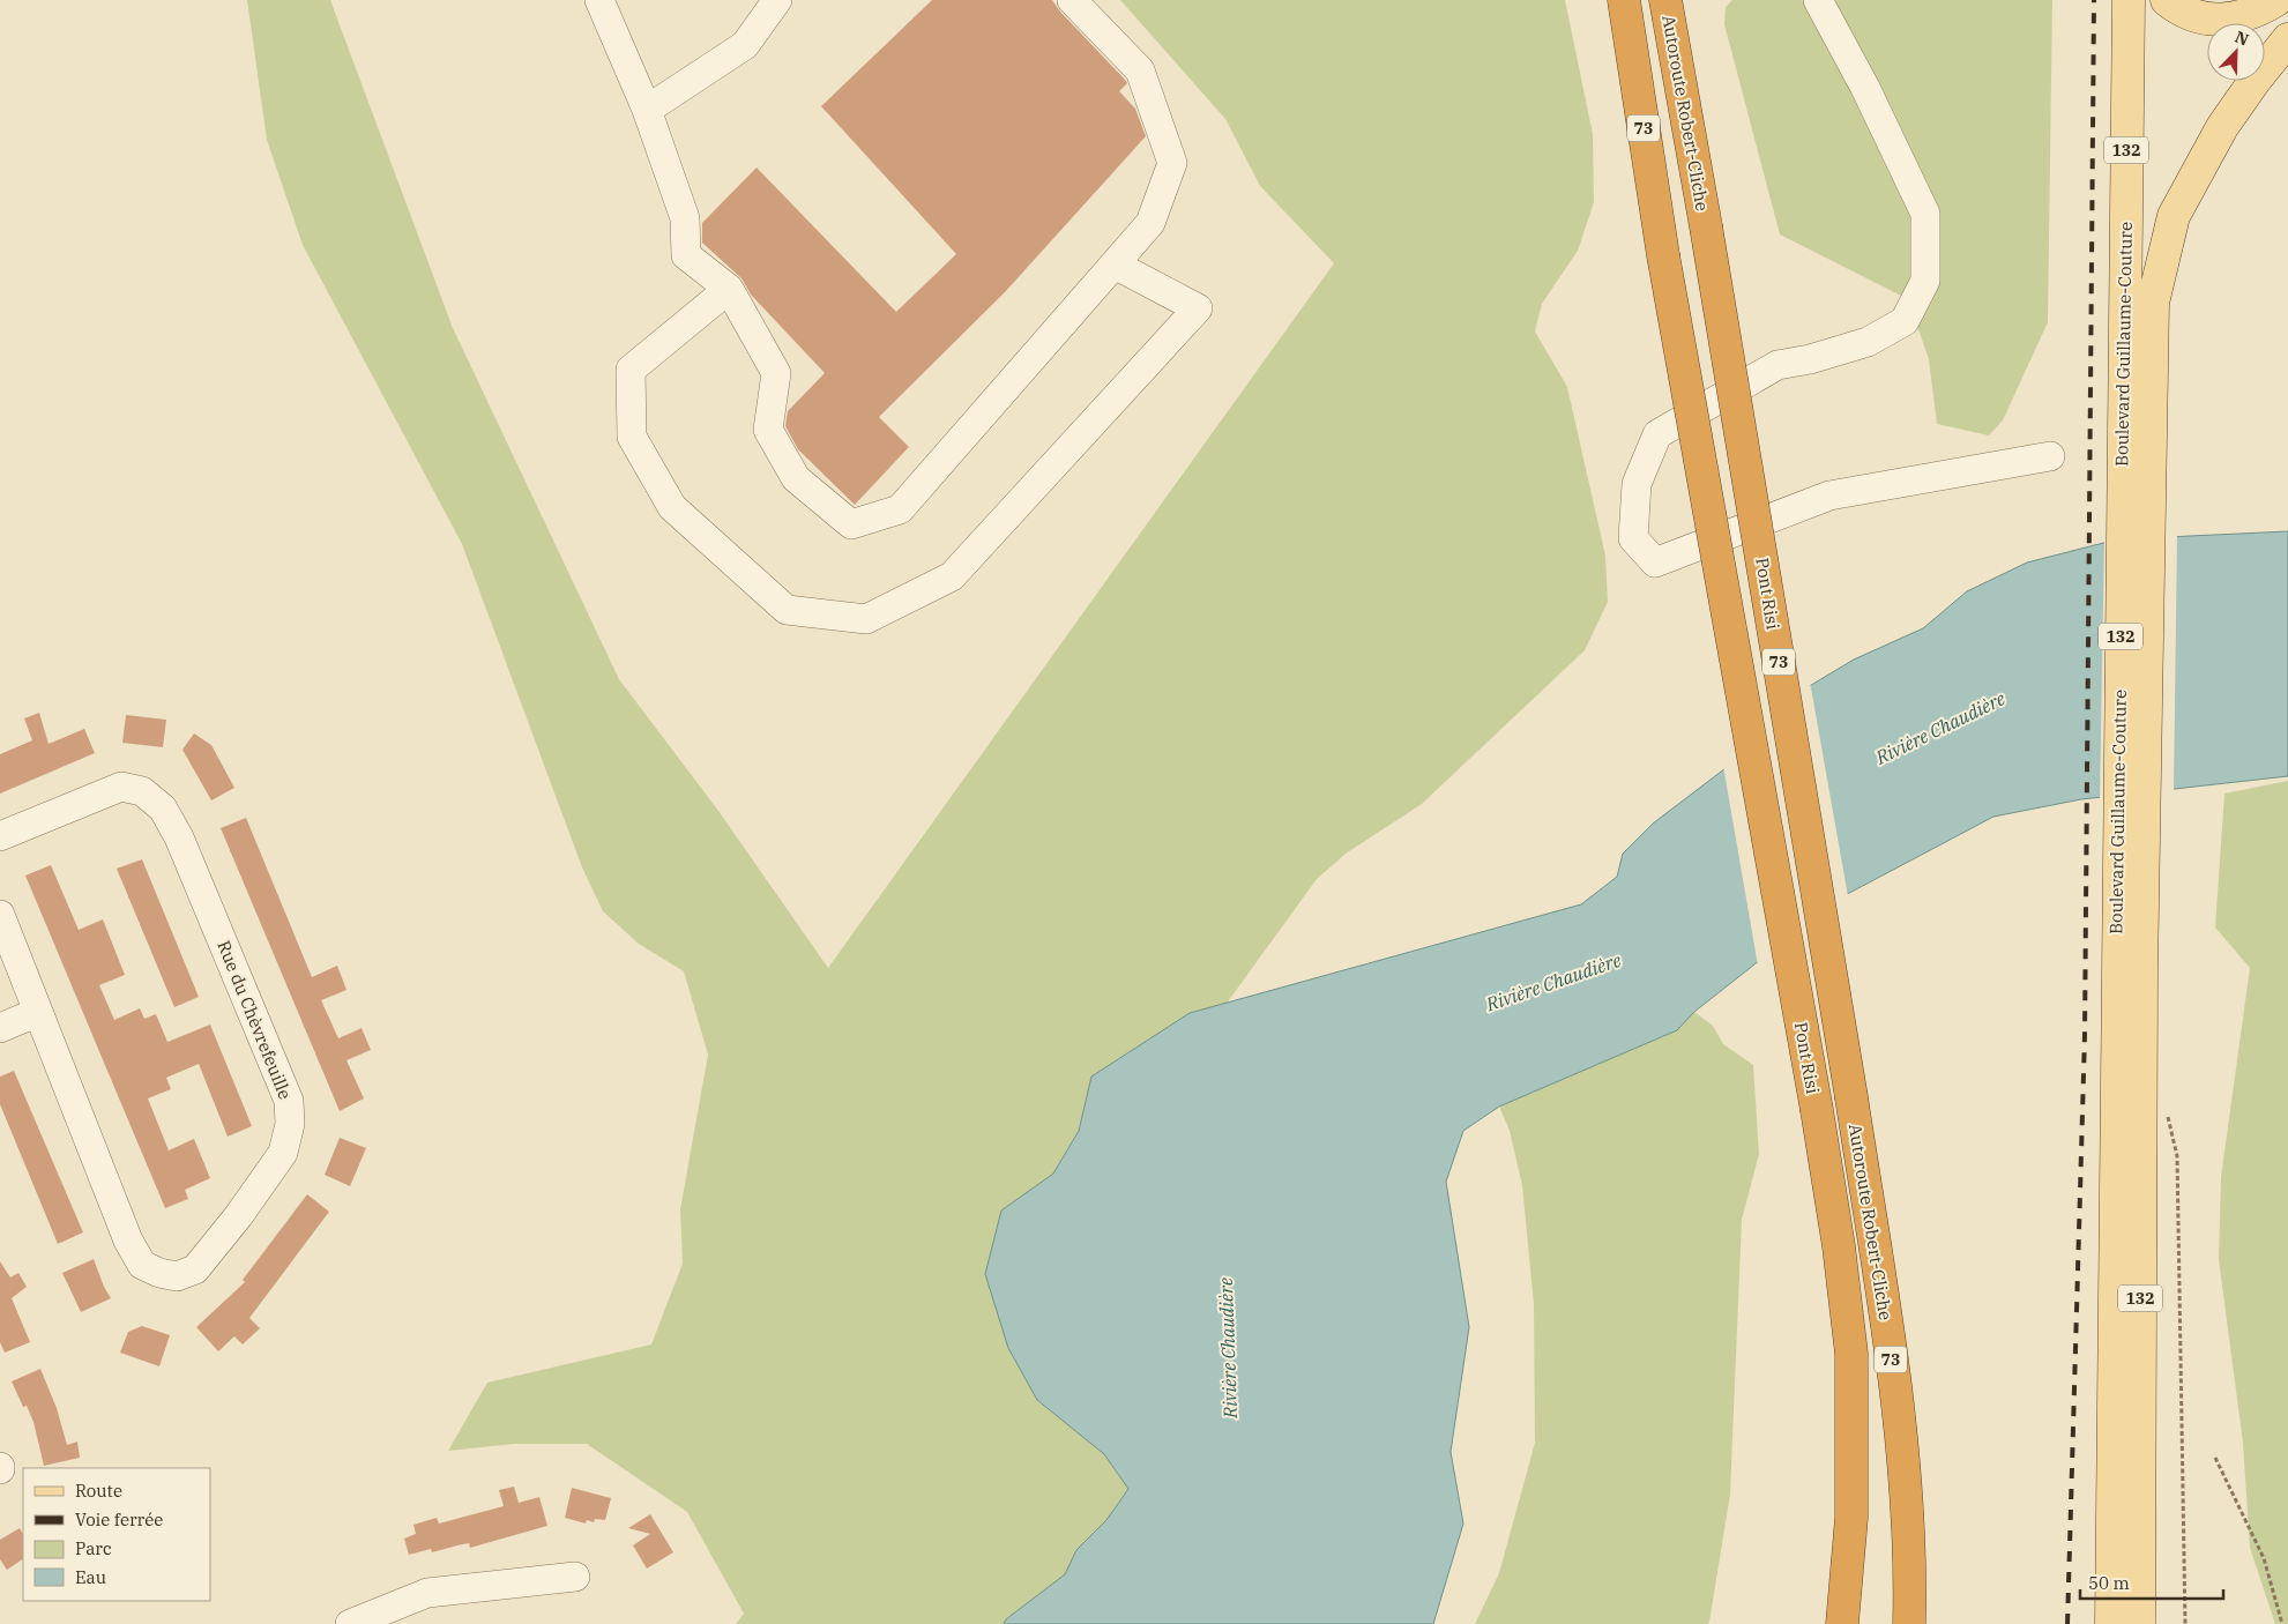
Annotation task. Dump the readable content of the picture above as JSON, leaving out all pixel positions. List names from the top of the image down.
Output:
{
  "streets": {
    "highway": ["Autoroute Robert-Cliche", "73", "Pont Risi"],
    "main road": ["132", "Boulevard Guillaume-Couture"],
    "street": ["Rue du Chèvrefeuille"]
  },
  "crossings": [
    ["Autoroute Robert-Cliche", "Pont Risi"]
  ],
  "water": ["Rivière Chaudière"],
  "legend": [
    "Route",
    "Voie ferrée",
    "Parc",
    "Eau"
  ],
  "scale_bar": "50 m",
  "north": "top right"
}
